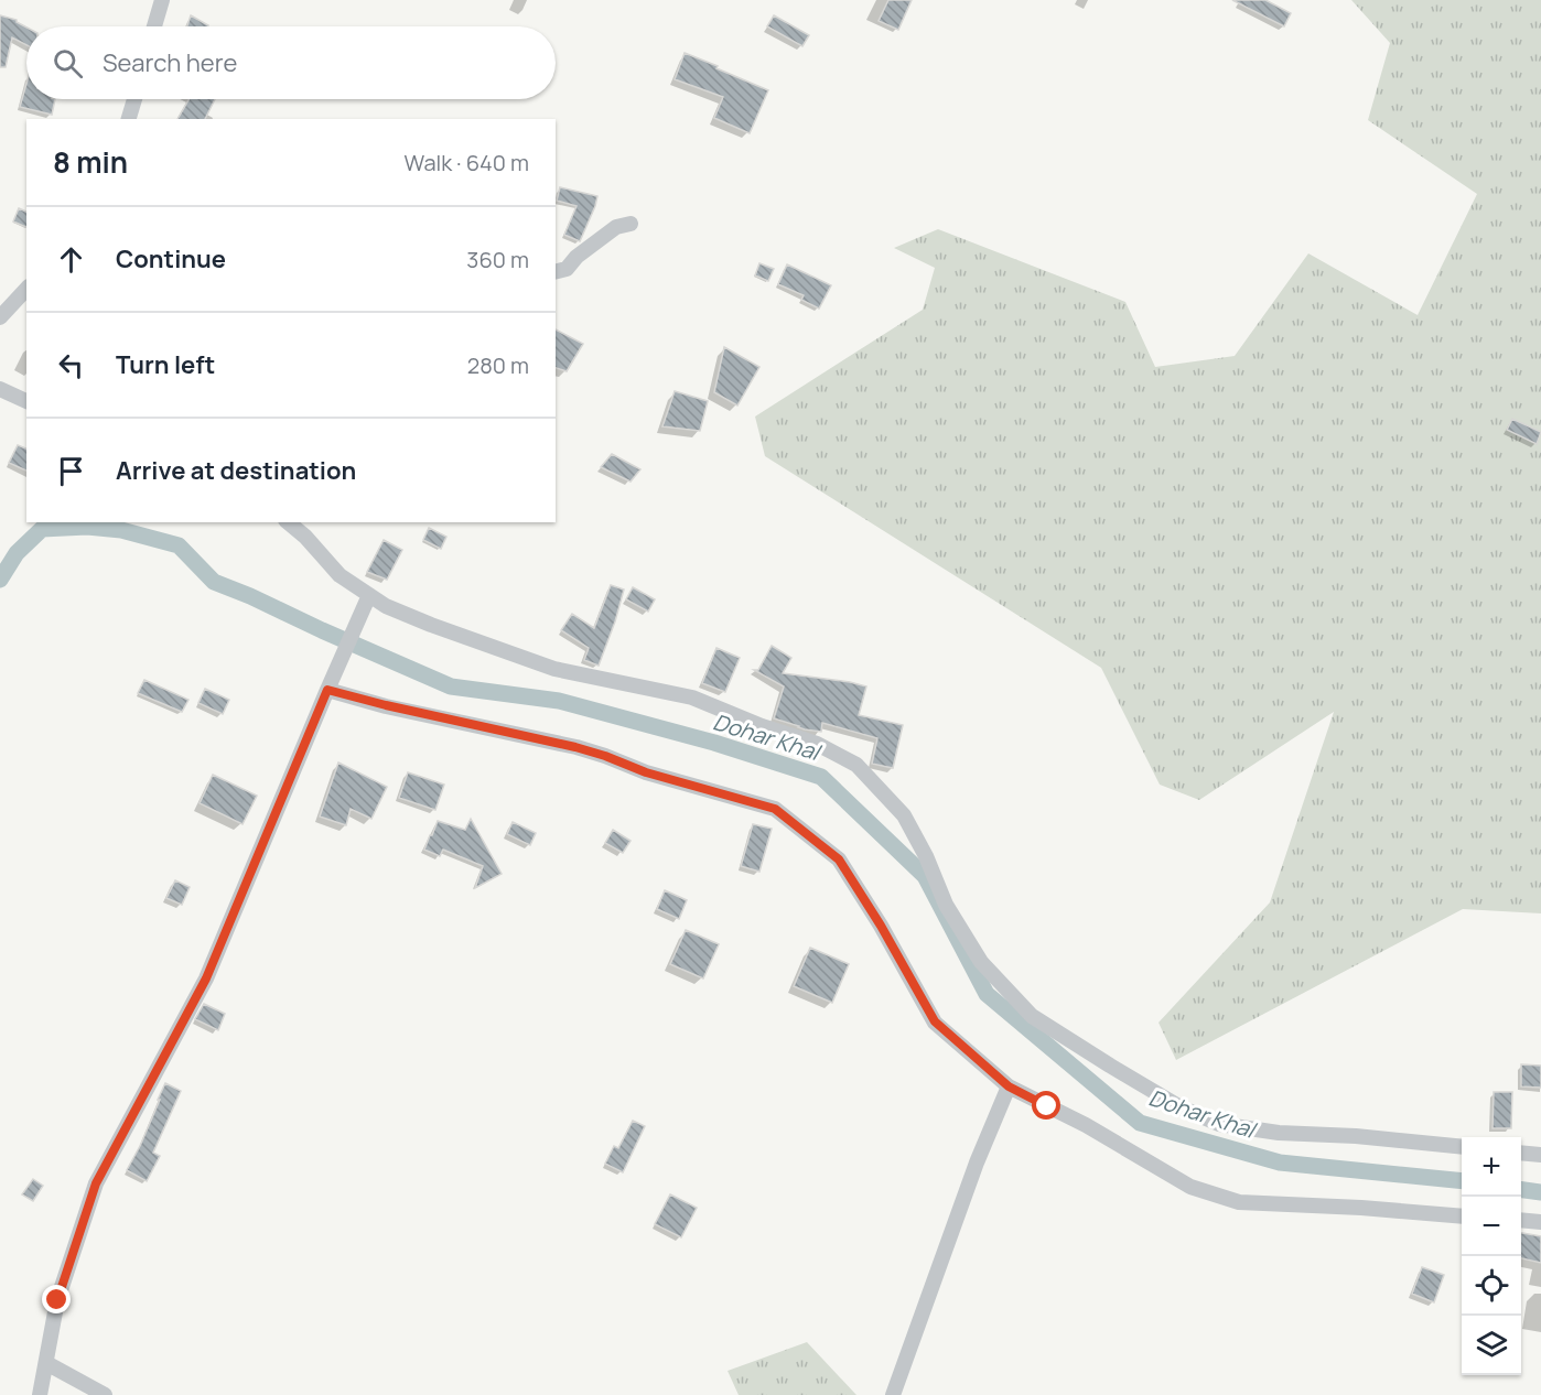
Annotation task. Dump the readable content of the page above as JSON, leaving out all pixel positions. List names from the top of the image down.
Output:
{
  "water": ["Dohar Khal"],
  "page": {
    "search": "Search here",
    "heading": ["8 min", "Walk · 640 m"],
    "list": [
      ["Continue", "360 m"],
      ["Turn left", "280 m"],
      "Arrive at destination"
    ],
    "map_buttons": ["+", "−"]
  }
}
